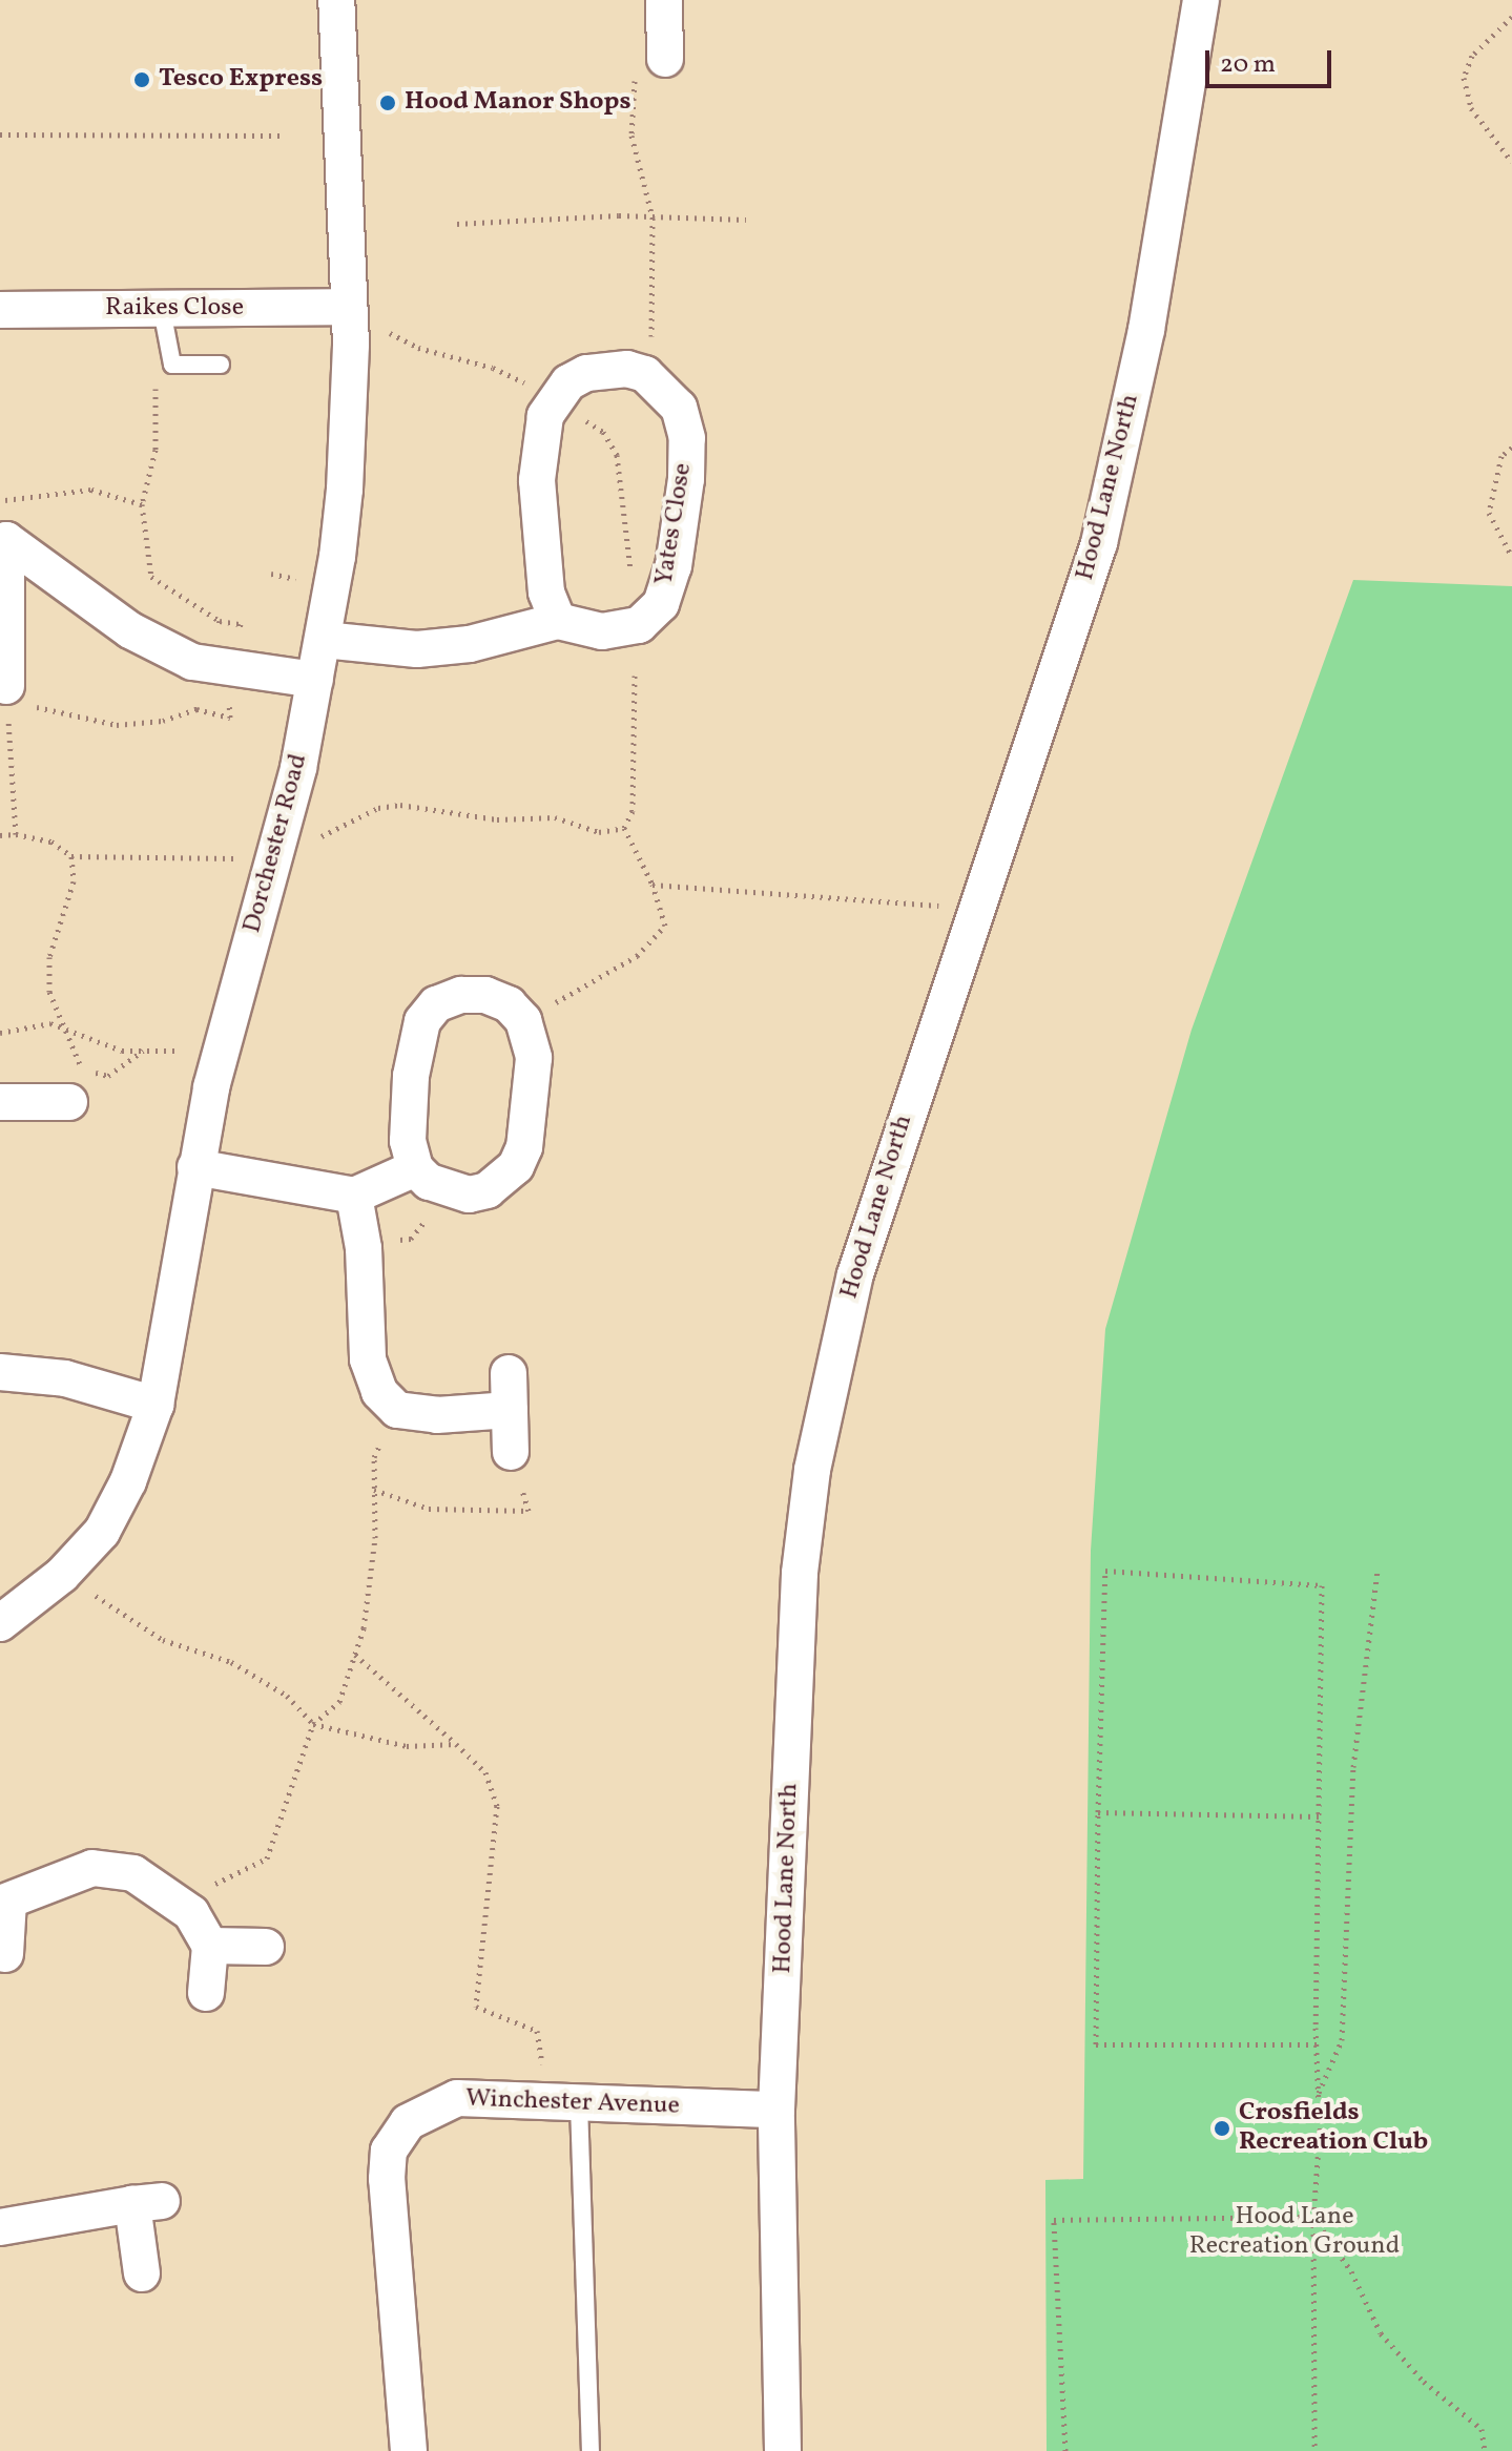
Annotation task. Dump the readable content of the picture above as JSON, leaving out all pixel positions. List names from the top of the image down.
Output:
{
  "streets": {
    "street": [
      "Raikes Close",
      "Hood Lane North",
      "Yates Close",
      "Dorchester Road",
      "Winchester Avenue"
    ]
  },
  "crossings": [
    ["Raikes Close", "Dorchester Road"],
    ["Hood Lane North", "Winchester Avenue"]
  ],
  "parks": ["Hood Lane Recreation Ground"],
  "places": ["Tesco Express", "Hood Manor Shops", "Crosfields Recreation Club"],
  "scale_bar": "20 m"
}
